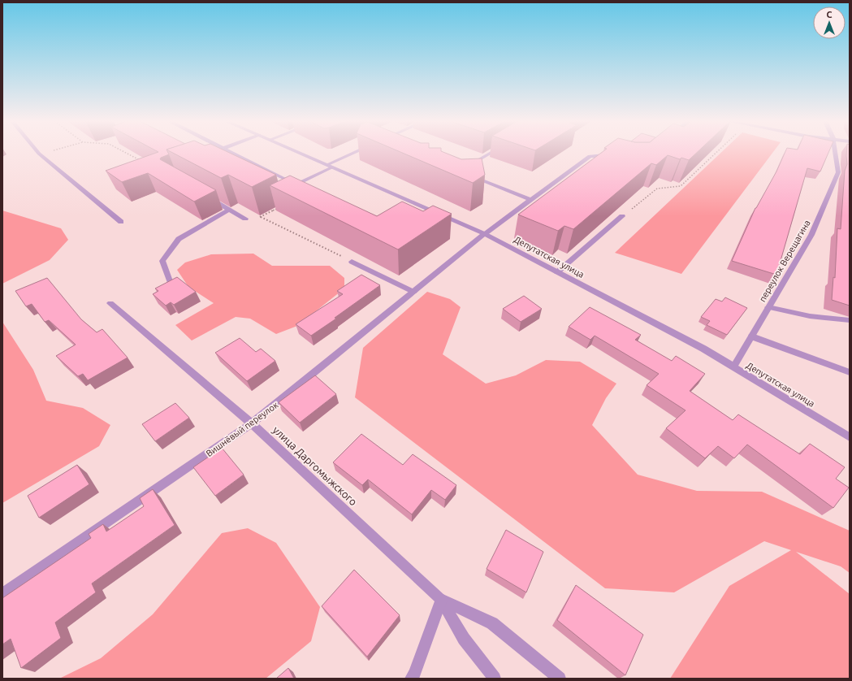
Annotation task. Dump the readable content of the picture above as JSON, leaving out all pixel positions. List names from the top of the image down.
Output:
{
  "streets": {
    "street": [
      "Депутатская улица",
      "переулок Верещагина",
      "Вишнёвый переулок",
      "улица Даргомыжского"
    ]
  },
  "crossings": [
    ["Депутатская улица", "переулок Верещагина"],
    ["Депутатская улица", "Вишнёвый переулок"],
    ["Вишнёвый переулок", "улица Даргомыжского"]
  ],
  "north": "top"
}
